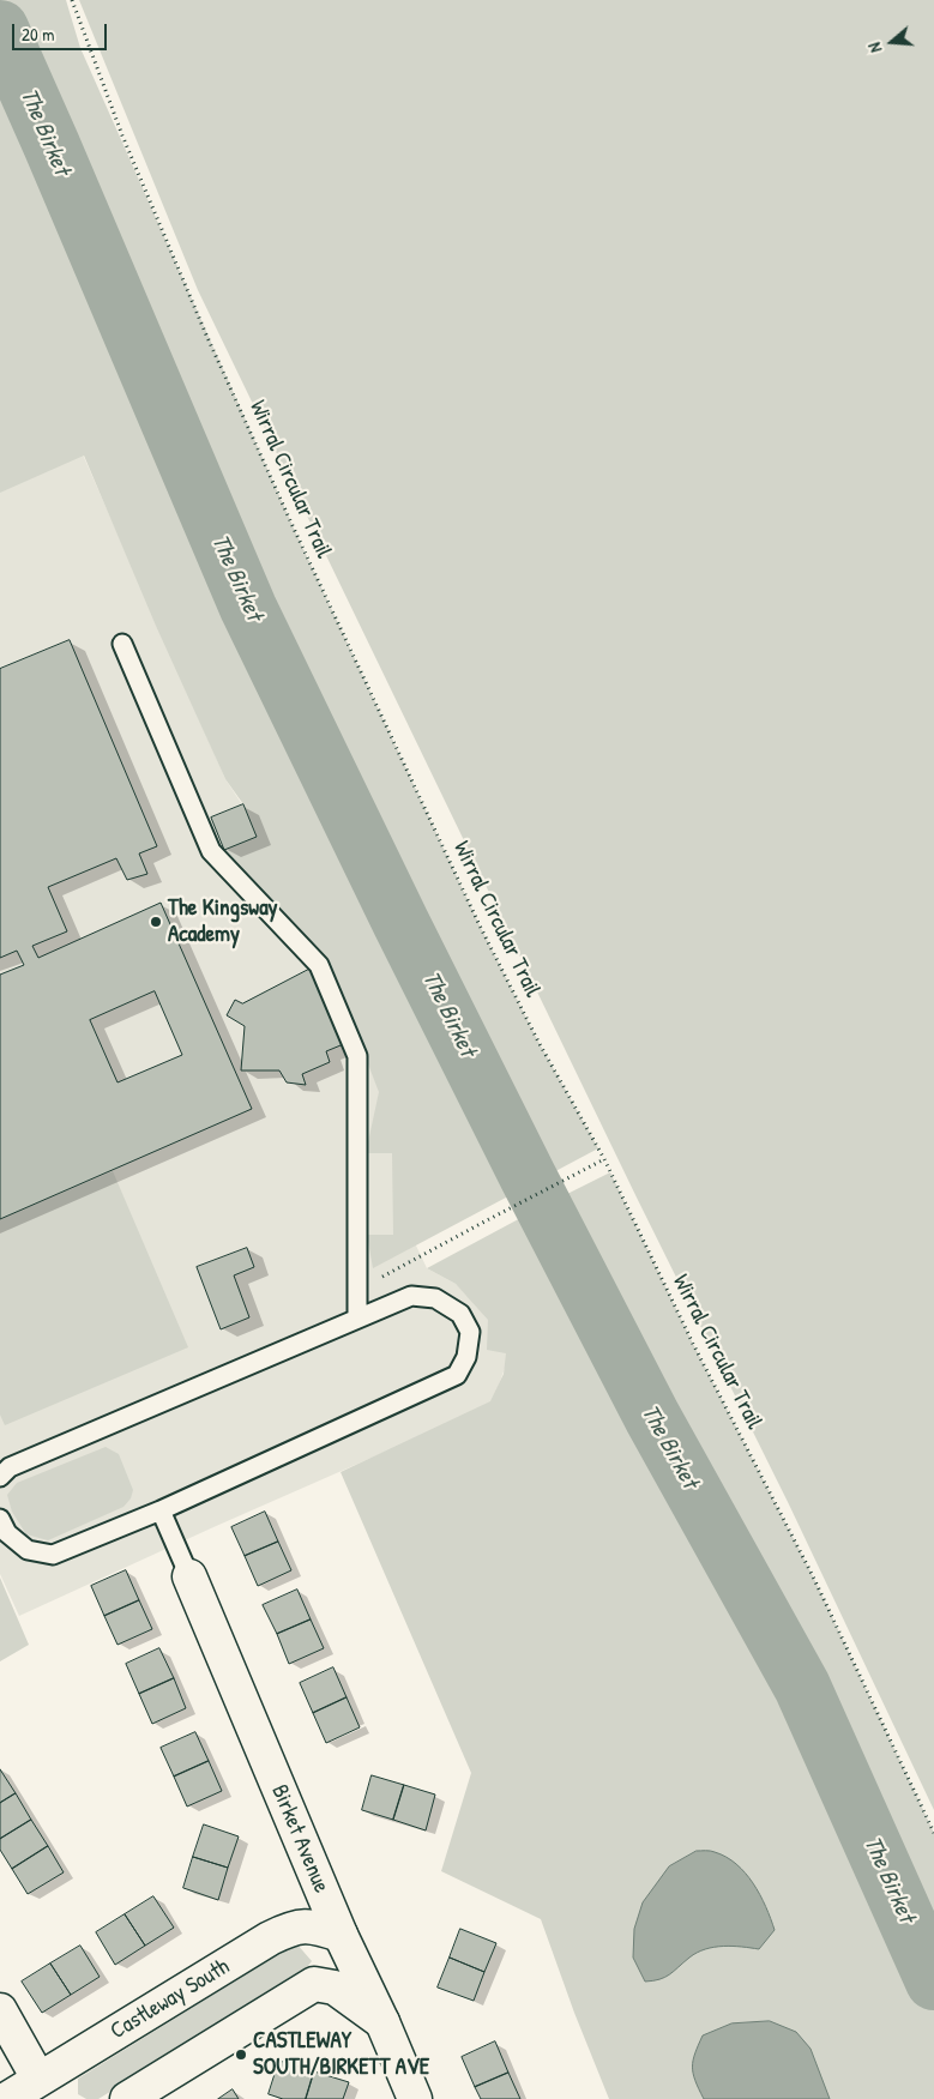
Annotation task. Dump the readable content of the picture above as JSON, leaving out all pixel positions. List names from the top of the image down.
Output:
{
  "streets": {
    "street": ["Birket Avenue", "Castleway South"],
    "path": ["Wirral Circular Trail"]
  },
  "crossings": [
    ["Birket Avenue", "Castleway South"]
  ],
  "water": ["The Birket"],
  "places": ["The Kingsway Academy", "CASTLEWAY SOUTH/BIRKETT AVE"],
  "scale_bar": "20 m",
  "north": "left"
}
